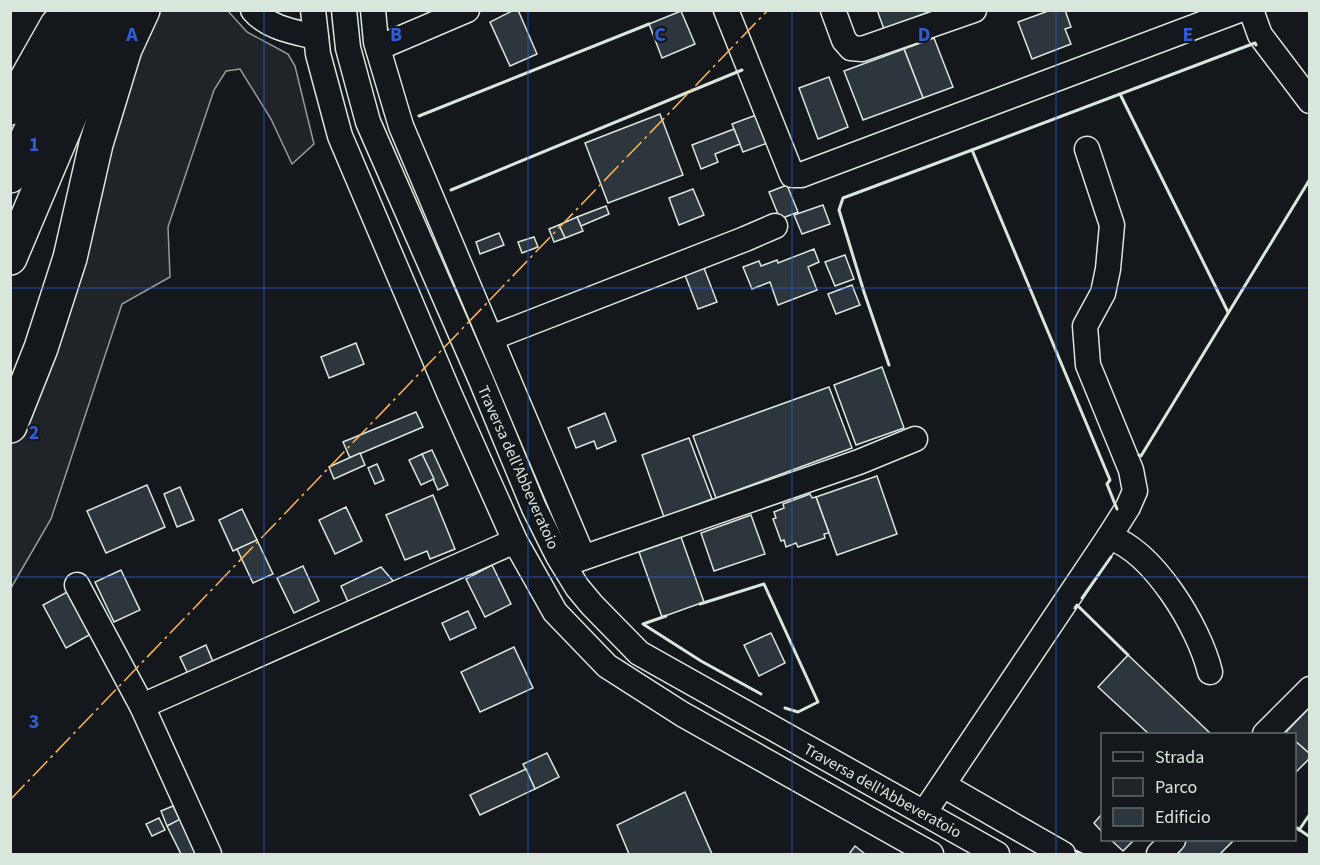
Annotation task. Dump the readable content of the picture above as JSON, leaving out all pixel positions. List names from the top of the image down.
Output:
{
  "streets": {
    "street": ["Traversa dell'Abbeveratoio"]
  },
  "legend": ["Strada", "Parco", "Edificio"],
  "grid": {
    "columns": [
      "A",
      "B",
      "C",
      "D",
      "E"
    ],
    "rows": ["1", "2", "3"]
  }
}
